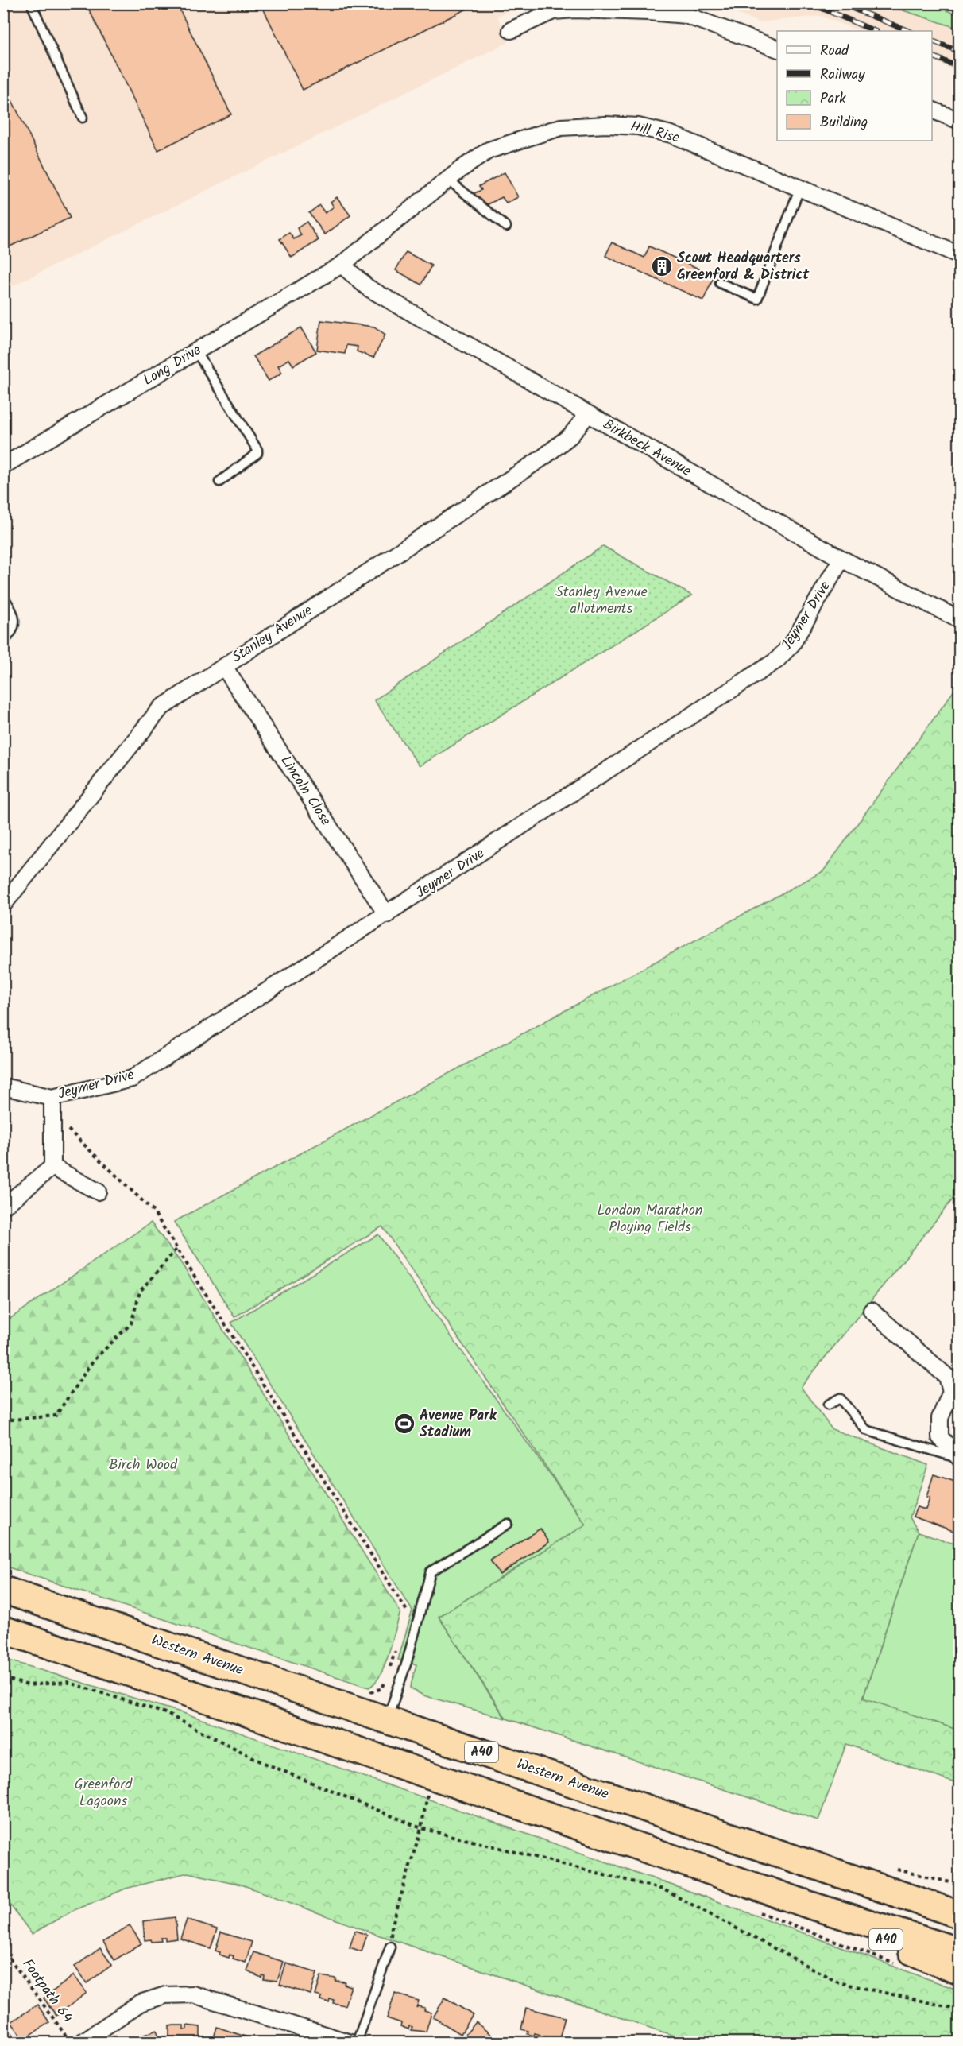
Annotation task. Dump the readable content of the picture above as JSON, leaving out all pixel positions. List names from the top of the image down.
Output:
{
  "streets": {
    "highway": ["Western Avenue", "A40"],
    "street": [
      "Hill Rise",
      "Long Drive",
      "Birkbeck Avenue",
      "Jeymer Drive",
      "Stanley Avenue",
      "Lincoln Close"
    ],
    "path": ["Footpath 64"]
  },
  "crossings": [
    ["Hill Rise", "Long Drive"],
    ["Hill Rise", "Birkbeck Avenue"],
    ["Long Drive", "Birkbeck Avenue"],
    ["Birkbeck Avenue", "Jeymer Drive"],
    ["Birkbeck Avenue", "Stanley Avenue"],
    ["Jeymer Drive", "Lincoln Close"],
    ["Stanley Avenue", "Lincoln Close"],
    ["Western Avenue", "A40"]
  ],
  "parks": [
    "Stanley Avenue allotments",
    "London Marathon Playing Fields",
    "Birch Wood",
    "Greenford Lagoons"
  ],
  "places": {
    "building": ["Scout Headquarters Greenford & District"],
    "sports": ["Avenue Park Stadium"]
  },
  "legend": [
    "Road",
    "Railway",
    "Park",
    "Building"
  ]
}
